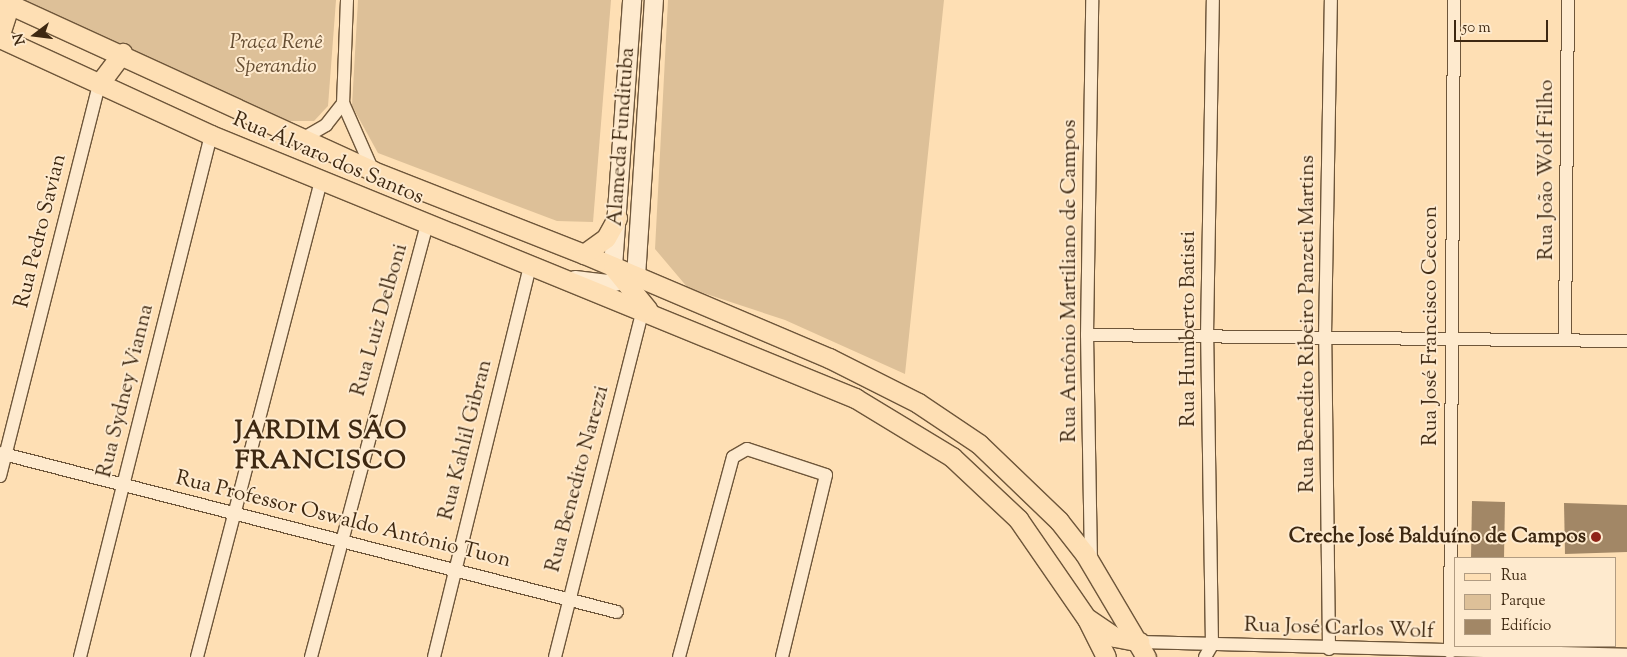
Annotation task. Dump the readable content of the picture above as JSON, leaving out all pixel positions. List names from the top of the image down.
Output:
{
  "streets": {
    "main road": ["Alameda Fundituba", "Rua Álvaro dos Santos"],
    "street": [
      "Rua João Wolf Filho",
      "Rua Pedro Savian",
      "Rua Antônio Martiliano de Campos",
      "Rua Luiz Delboni",
      "Rua Benedito Ribeiro Panzeti Martins",
      "Rua José Francisco Ceccon",
      "Rua Humberto Batisti",
      "Rua Sydney Vianna",
      "Rua Kahlil Gibran",
      "Rua Benedito Narezzi",
      "Rua Professor Oswaldo Antônio Tuon",
      "Rua José Carlos Wolf"
    ]
  },
  "crossings": [
    ["Rua Álvaro dos Santos", "Rua Pedro Savian"],
    ["Rua Álvaro dos Santos", "Rua Luiz Delboni"],
    ["Rua Álvaro dos Santos", "Rua Sydney Vianna"],
    ["Rua Álvaro dos Santos", "Rua Kahlil Gibran"],
    ["Rua Álvaro dos Santos", "Rua Benedito Narezzi"],
    ["Rua Pedro Savian", "Rua Professor Oswaldo Antônio Tuon"],
    ["Rua Luiz Delboni", "Rua Professor Oswaldo Antônio Tuon"],
    ["Rua Benedito Ribeiro Panzeti Martins", "Rua José Carlos Wolf"],
    ["Rua José Francisco Ceccon", "Rua José Carlos Wolf"],
    ["Rua Humberto Batisti", "Rua José Carlos Wolf"],
    ["Rua Sydney Vianna", "Rua Professor Oswaldo Antônio Tuon"],
    ["Rua Kahlil Gibran", "Rua Professor Oswaldo Antônio Tuon"],
    ["Rua Benedito Narezzi", "Rua Professor Oswaldo Antônio Tuon"]
  ],
  "districts": ["JARDIM SÃO FRANCISCO"],
  "parks": ["Praça Renê Sperandio"],
  "places": ["Creche José Balduíno de Campos"],
  "legend": ["Rua", "Parque", "Edifício"],
  "scale_bar": "50 m",
  "north": "left"
}
